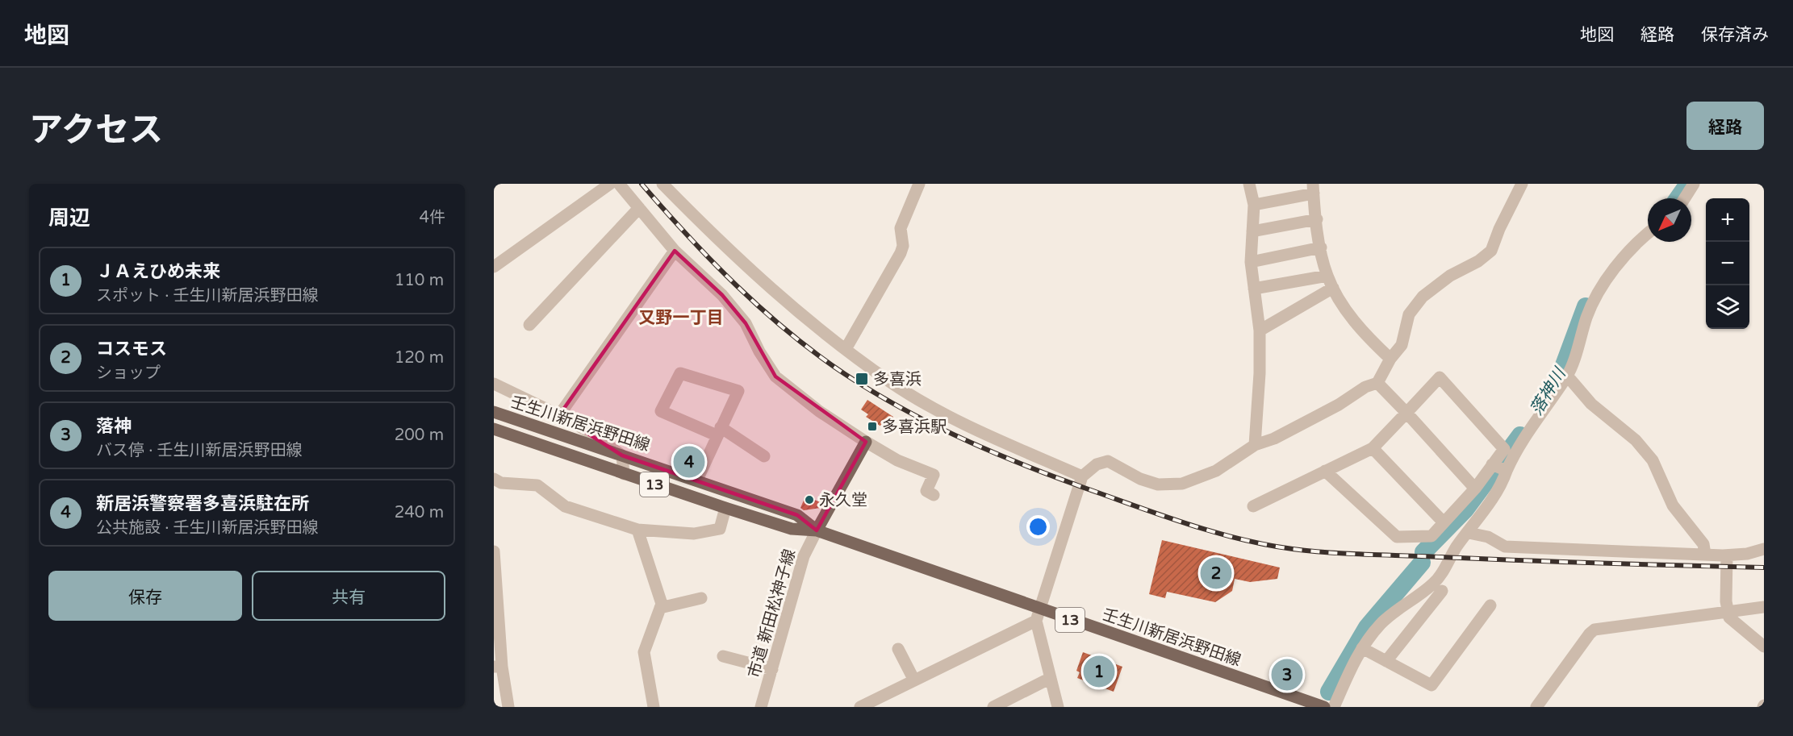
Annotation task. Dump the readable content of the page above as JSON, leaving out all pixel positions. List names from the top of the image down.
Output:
{
  "streets": {
    "main road": ["壬生川新居浜野田線", "13"],
    "street": ["市道 新田松神子線"]
  },
  "crossings": [
    ["壬生川新居浜野田線", "市道 新田松神子線"]
  ],
  "districts": ["又野一丁目"],
  "water": ["落神川"],
  "places": {
    "transit": ["多喜浜", "多喜浜駅"],
    "other": ["永久堂"]
  },
  "north": "bottom left",
  "page": {
    "header": "地図",
    "nav": ["地図", "経路", "保存済み"],
    "title": "アクセス",
    "buttons": [
      "経路",
      ["保存", "共有"]
    ],
    "heading": ["周辺", "4件"],
    "map_buttons": ["+", "−"],
    "list": [
      {
        "mark": "1",
        "name": "ＪＡえひめ未来",
        "note": "スポット · 壬生川新居浜野田線",
        "value": "110 m"
      },
      {
        "mark": "2",
        "name": "コスモス",
        "note": "ショップ",
        "value": "120 m"
      },
      {
        "mark": "3",
        "name": "落神",
        "note": "バス停 · 壬生川新居浜野田線",
        "value": "200 m"
      },
      {
        "mark": "4",
        "name": "新居浜警察署多喜浜駐在所",
        "note": "公共施設 · 壬生川新居浜野田線",
        "value": "240 m"
      }
    ],
    "pins": [
      "4",
      "2",
      "1",
      "3"
    ]
  }
}
